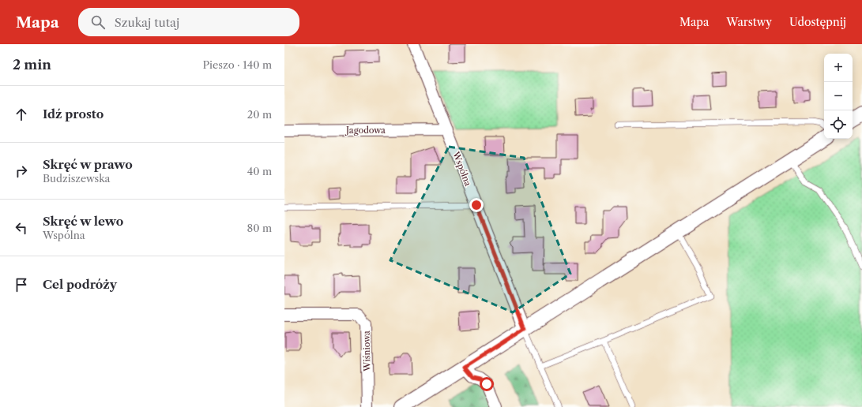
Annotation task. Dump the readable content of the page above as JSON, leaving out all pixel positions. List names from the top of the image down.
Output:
{
  "streets": {
    "street": ["Jagodowa", "Wspólna", "Wiśniowa"]
  },
  "crossings": [
    ["Jagodowa", "Wspólna"]
  ],
  "page": {
    "header": "Mapa",
    "search": "Szukaj tutaj",
    "nav": ["Mapa", "Warstwy", "Udostępnij"],
    "heading": ["2 min", "Pieszo · 140 m"],
    "map_buttons": ["+", "−"],
    "list": [
      ["Idź prosto", "20 m"],
      ["Skręć w prawo", "Budziszewska", "40 m"],
      ["Skręć w lewo", "Wspólna", "80 m"],
      "Cel podróży"
    ]
  }
}
